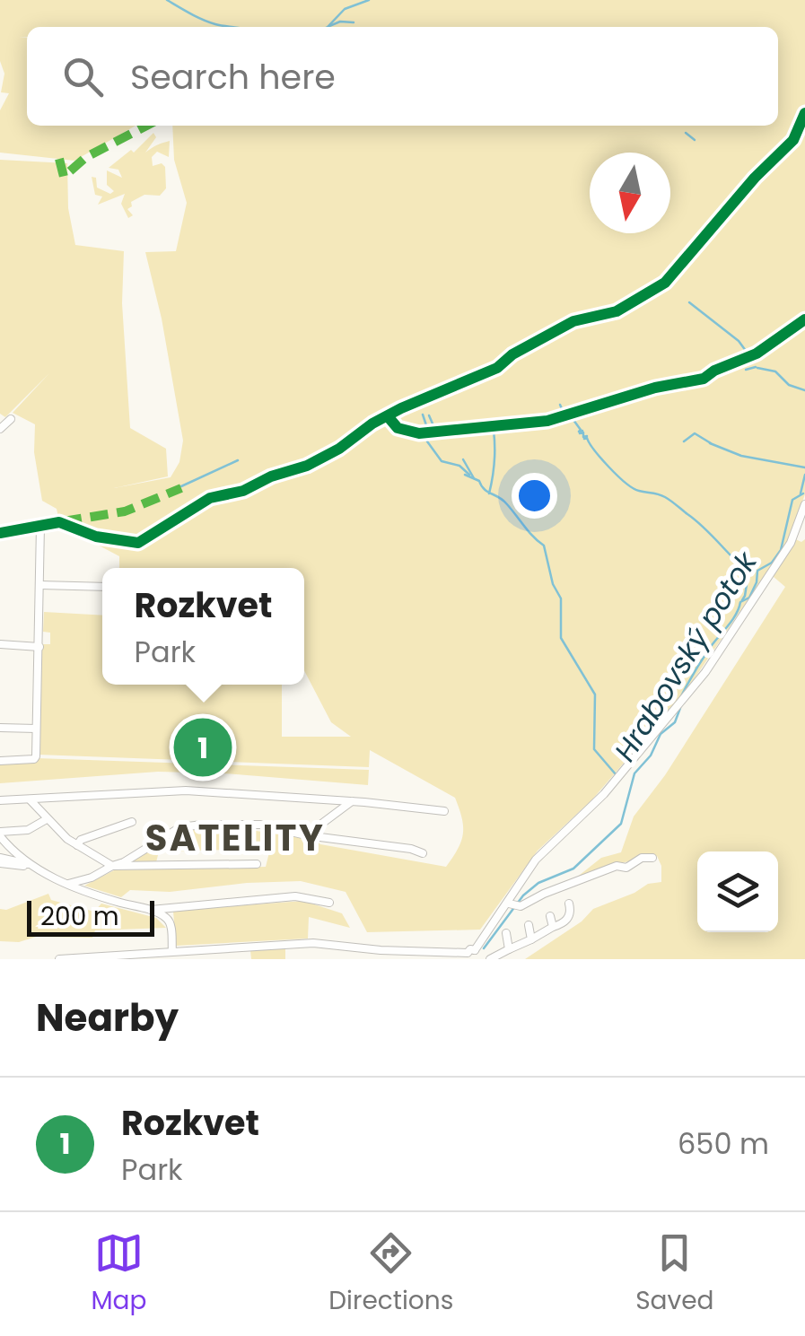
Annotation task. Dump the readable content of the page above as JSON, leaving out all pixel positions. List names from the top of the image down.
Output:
{
  "districts": ["SATELITY"],
  "water": ["Hrabovský potok"],
  "scale_bar": "200 m",
  "north": "bottom",
  "page": {
    "search": "Search here",
    "popup": ["Rozkvet", "Park"],
    "pins": "1",
    "scale": "200 m",
    "heading": "Nearby",
    "list": [
      {
        "mark": "1",
        "name": "Rozkvet",
        "note": "Park",
        "value": "650 m"
      }
    ],
    "nav": ["Map", "Directions", "Saved"]
  }
}
